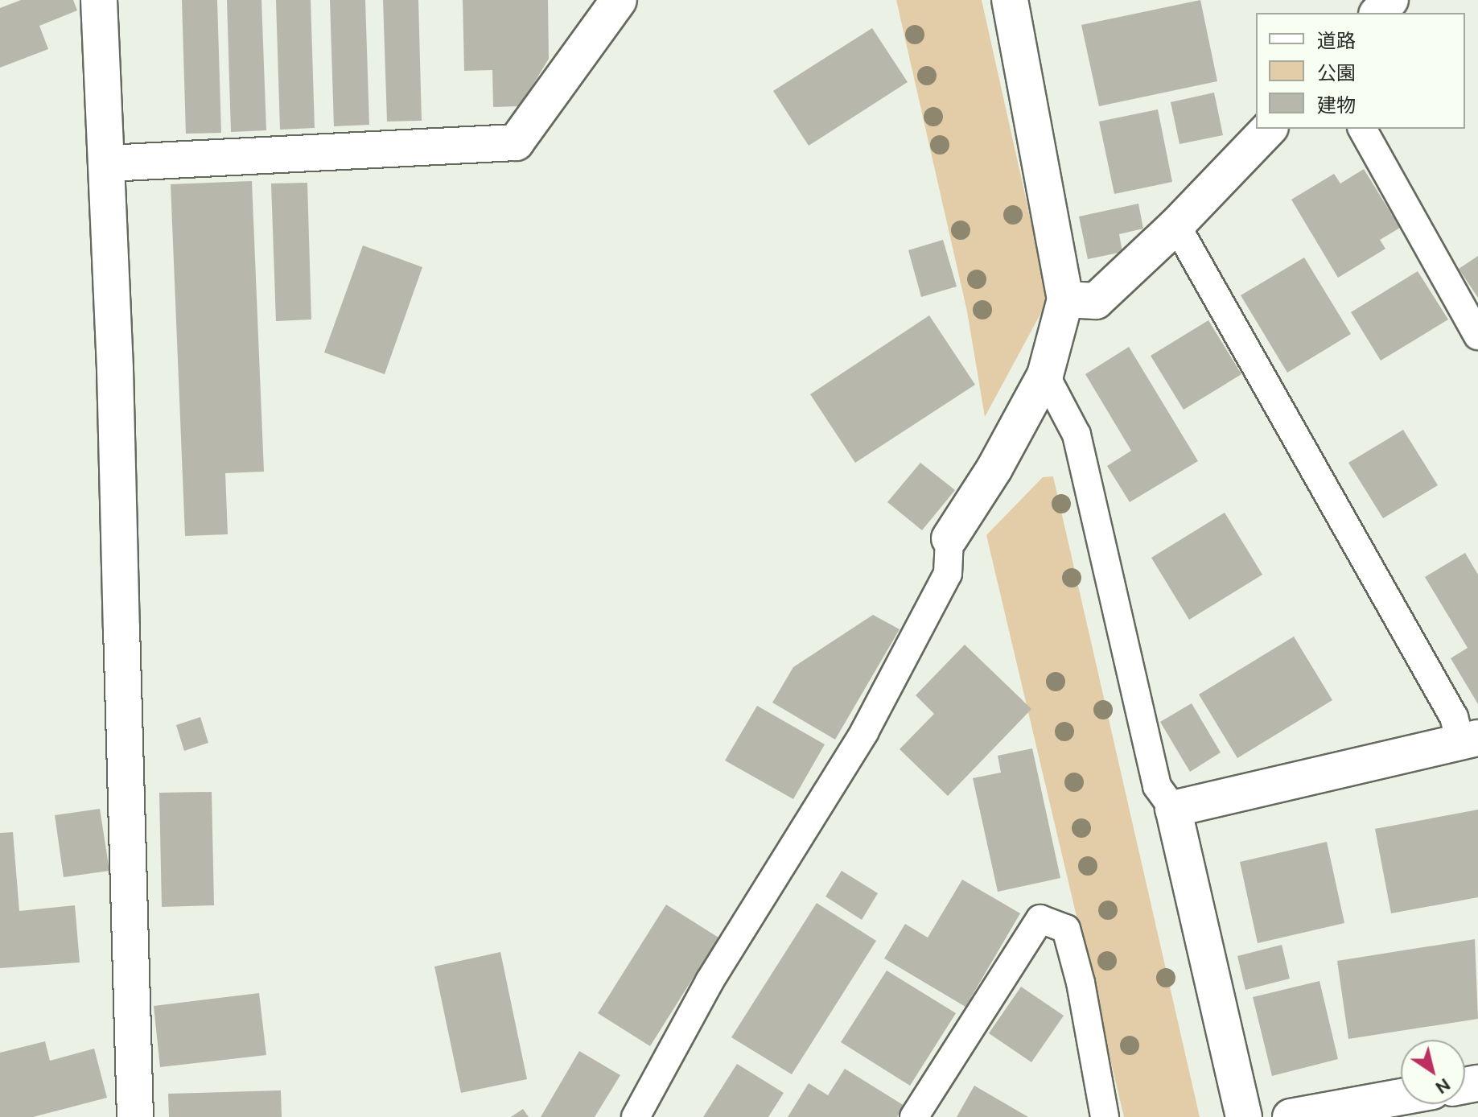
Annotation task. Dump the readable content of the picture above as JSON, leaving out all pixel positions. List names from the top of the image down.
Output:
{
  "legend": ["道路", "公園", "建物"],
  "north": "bottom right"
}
